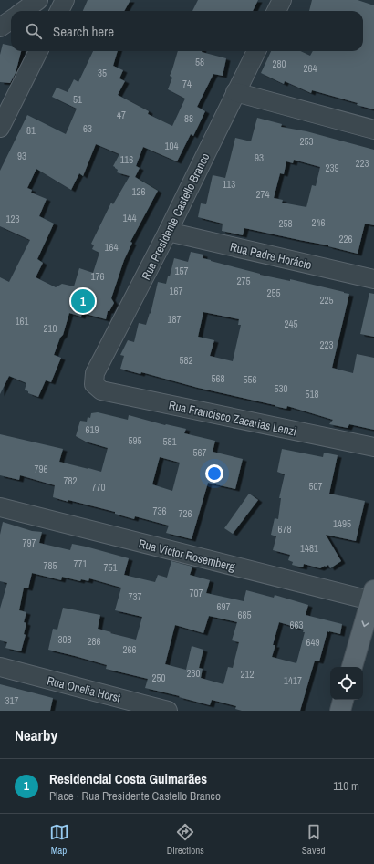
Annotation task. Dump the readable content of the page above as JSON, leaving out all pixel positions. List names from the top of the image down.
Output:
{
  "streets": {
    "street": [
      "Rua Presidente Castello Branco",
      "Rua Padre Horácio",
      "Rua Francisco Zacarias Lenzi",
      "Rua Victor Rosemberg",
      "Rua Onelia Horst"
    ]
  },
  "crossings": [
    ["Rua Presidente Castello Branco", "Rua Padre Horácio"],
    ["Rua Presidente Castello Branco", "Rua Francisco Zacarias Lenzi"]
  ],
  "house_numbers": [
    "58",
    "280",
    "264",
    "35",
    "74",
    "51",
    "47",
    "88",
    "63",
    "81",
    "253",
    "104",
    "93",
    "93",
    "116",
    "223",
    "239",
    "113",
    "126",
    "274",
    "144",
    "123",
    "246",
    "258",
    "226",
    "164",
    "157",
    "176",
    "275",
    "167",
    "255",
    "225",
    "187",
    "161",
    "245",
    "210",
    "223",
    "582",
    "568",
    "556",
    "530",
    "518",
    "619",
    "595",
    "581",
    "567",
    "796",
    "782",
    "507",
    "770",
    "736",
    "726",
    "1495",
    "678",
    "797",
    "1481",
    "771",
    "785",
    "751",
    "707",
    "737",
    "697",
    "685",
    "663",
    "308",
    "286",
    "649",
    "266",
    "230",
    "212",
    "250",
    "1417",
    "317"
  ],
  "page": {
    "search": "Search here",
    "pins": "1",
    "heading": "Nearby",
    "list": [
      {
        "mark": "1",
        "name": "Residencial Costa Guimarães",
        "note": "Place · Rua Presidente Castello Branco",
        "value": "110 m"
      }
    ],
    "nav": ["Map", "Directions", "Saved"]
  }
}
